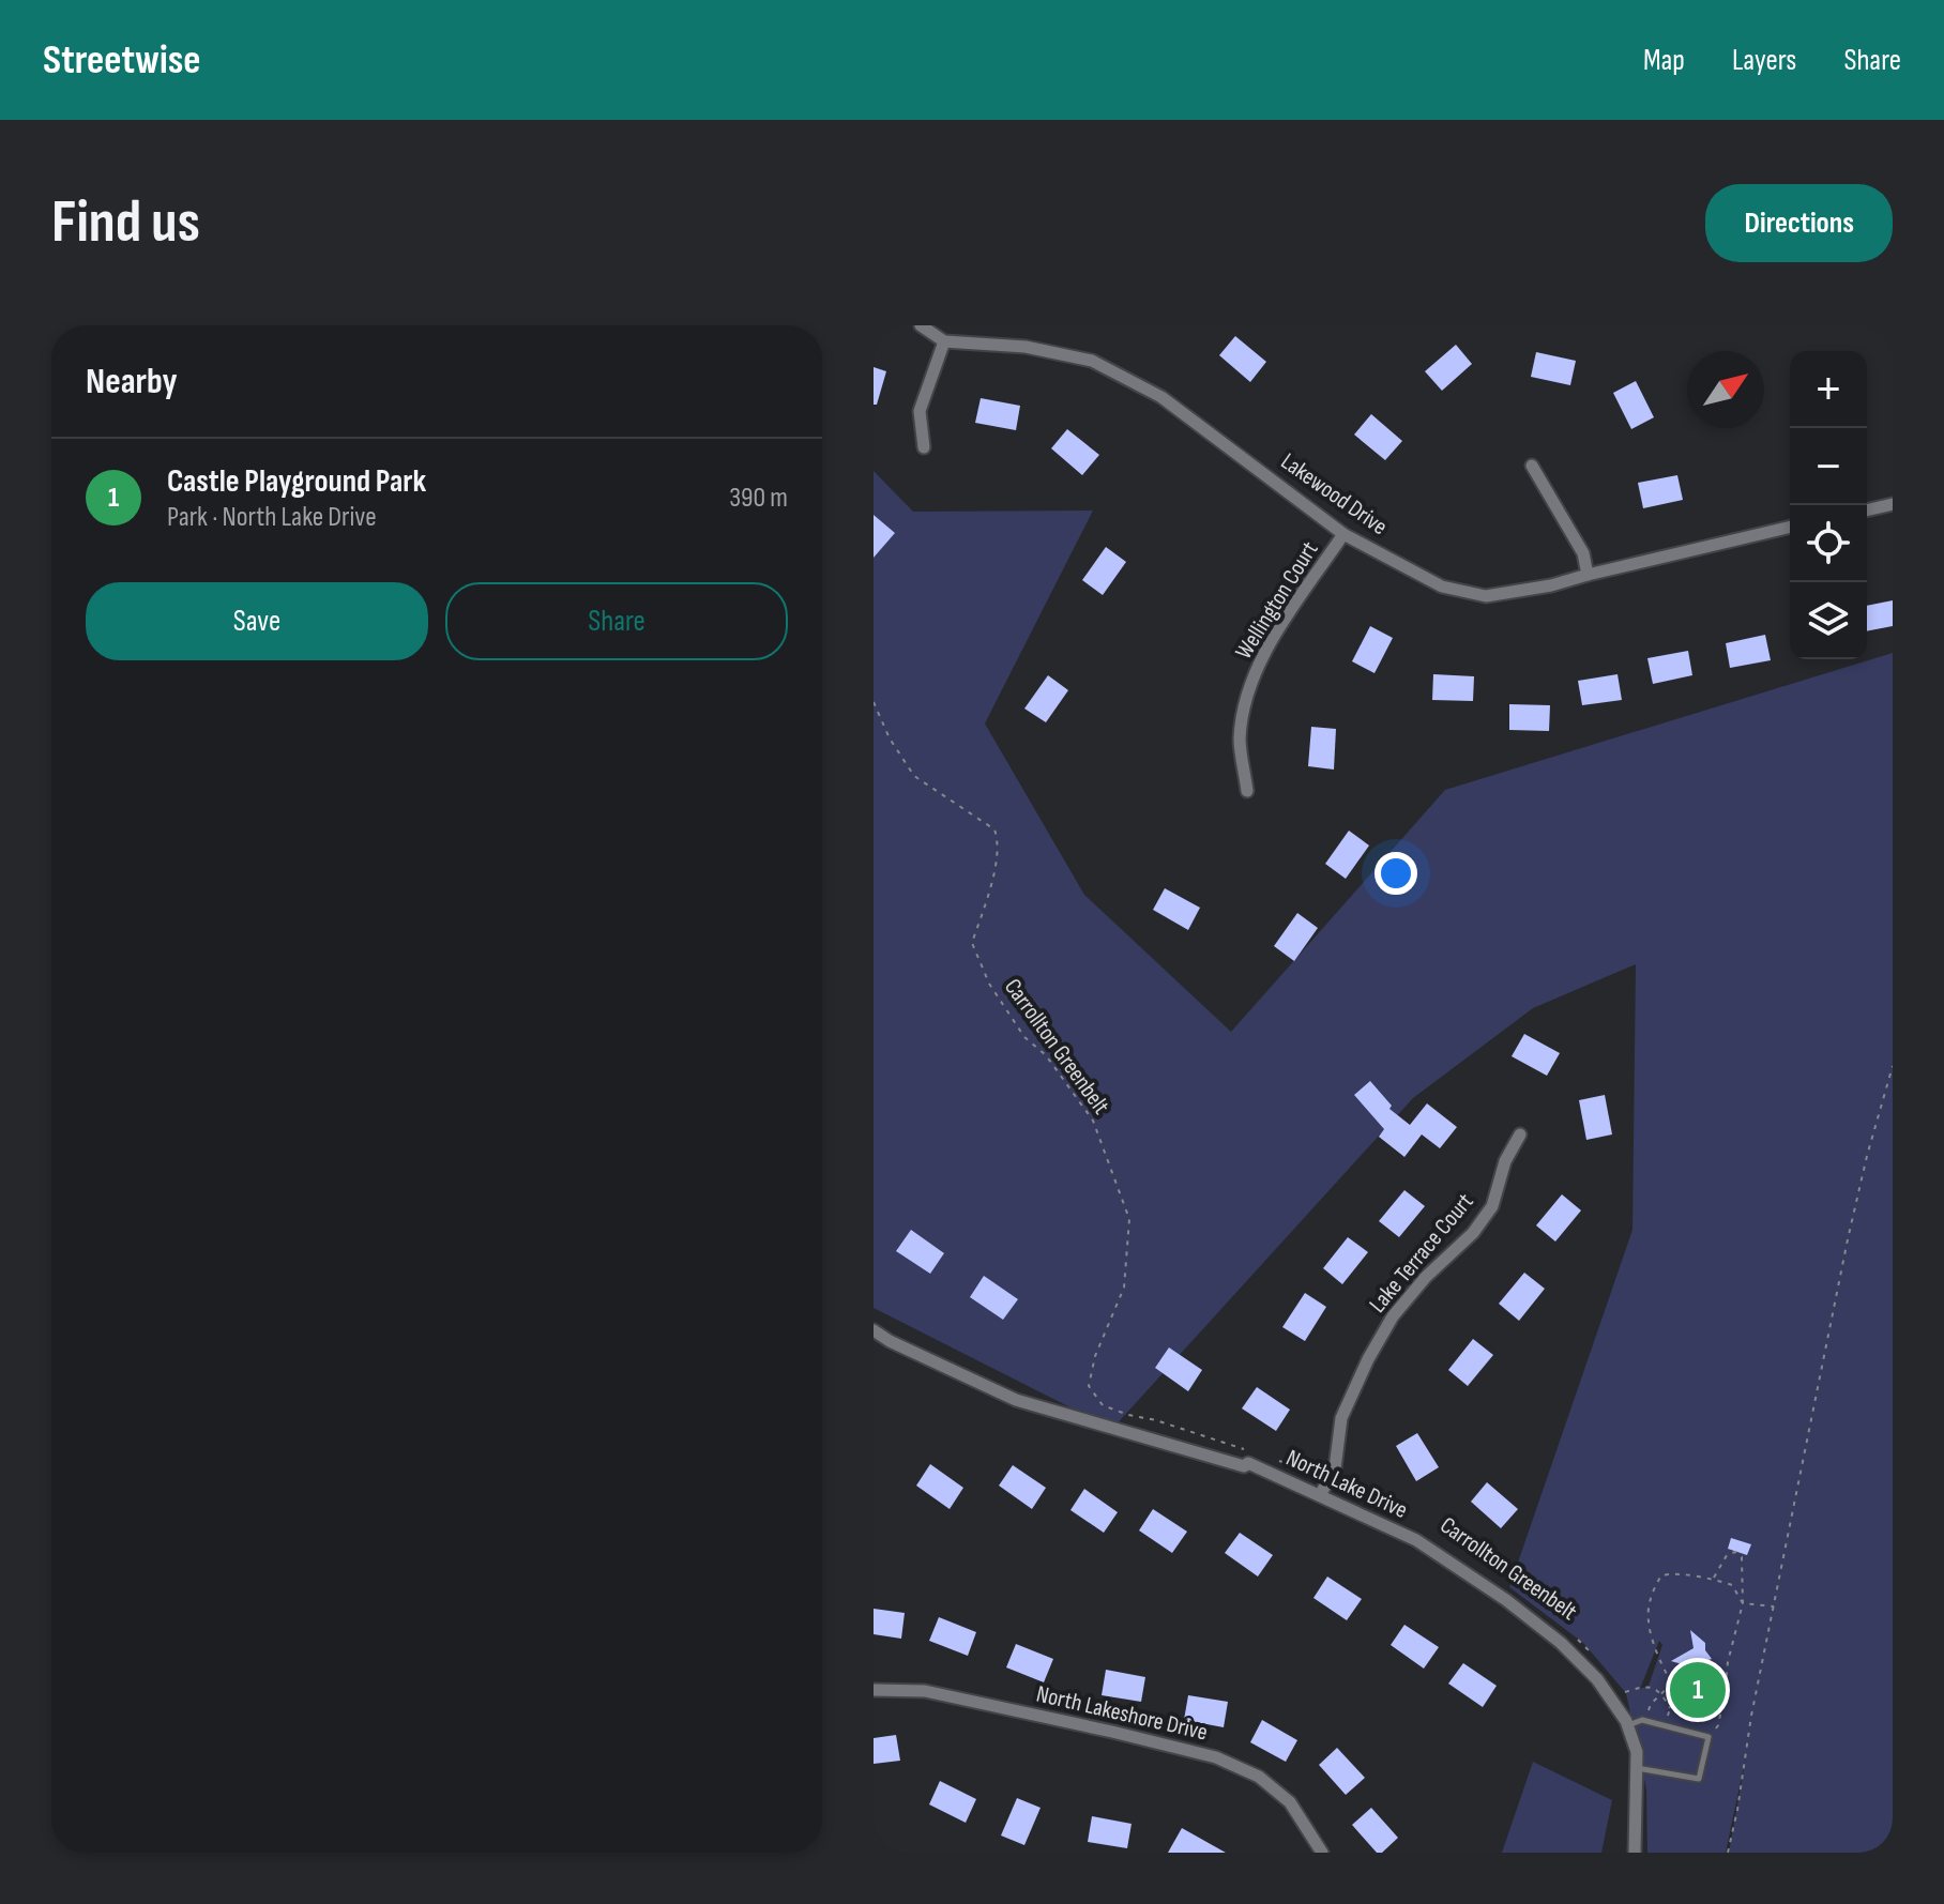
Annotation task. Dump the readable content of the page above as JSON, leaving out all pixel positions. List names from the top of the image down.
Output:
{
  "streets": {
    "street": [
      "Lakewood Drive",
      "Wellington Court",
      "Lake Terrace Court",
      "North Lake Drive",
      "North Lakeshore Drive"
    ],
    "path": ["Carrollton Greenbelt"]
  },
  "crossings": [
    ["Lakewood Drive", "Wellington Court"],
    ["Carrollton Greenbelt", "Lake Terrace Court"],
    ["Lake Terrace Court", "North Lake Drive"]
  ],
  "north": "top right",
  "page": {
    "header": "Streetwise",
    "nav": ["Map", "Layers", "Share"],
    "buttons": [
      "Directions",
      ["Save", "Share"]
    ],
    "title": "Find us",
    "heading": "Nearby",
    "map_buttons": ["+", "−"],
    "list": [
      {
        "mark": "1",
        "name": "Castle Playground Park",
        "note": "Park · North Lake Drive",
        "value": "390 m"
      }
    ],
    "pins": "1"
  }
}
